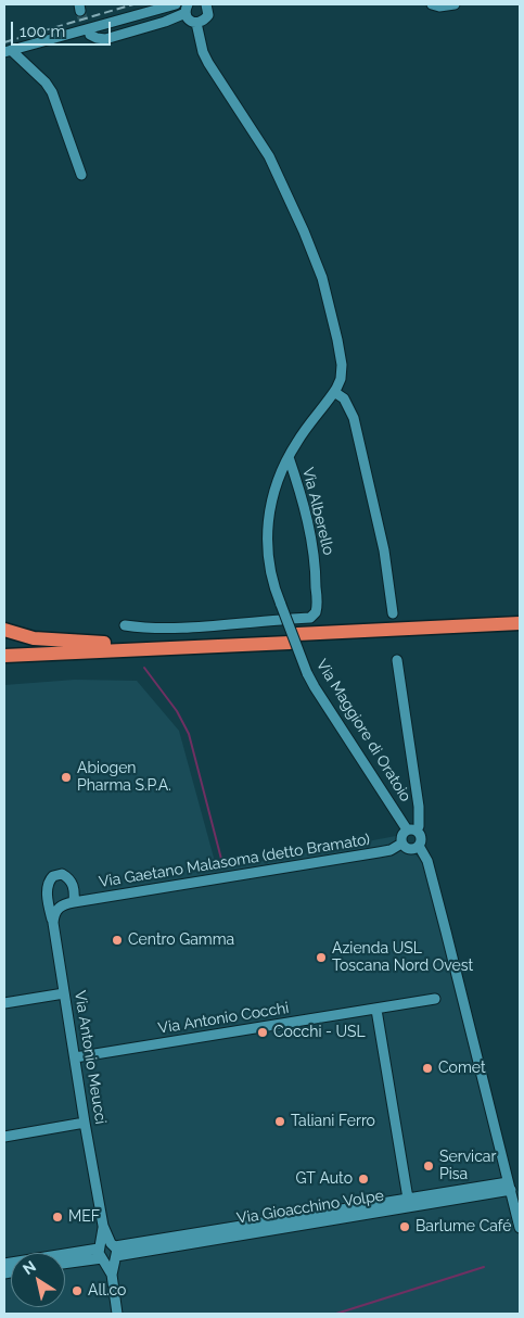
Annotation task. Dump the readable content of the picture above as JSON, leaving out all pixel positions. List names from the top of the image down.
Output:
{
  "streets": {
    "street": [
      "Via Alberello",
      "Via Maggiore di Oratoio",
      "Via Gaetano Malasoma (detto Bramato)",
      "Via Antonio Cocchi",
      "Via Antonio Meucci",
      "Via Gioacchino Volpe"
    ]
  },
  "crossings": [
    ["Via Alberello", "Via Maggiore di Oratoio"],
    ["Via Maggiore di Oratoio", "Via Gaetano Malasoma (detto Bramato)"],
    ["Via Maggiore di Oratoio", "Via Gioacchino Volpe"],
    ["Via Antonio Cocchi", "Via Antonio Meucci"],
    ["Via Antonio Meucci", "Via Gioacchino Volpe"]
  ],
  "places": [
    "Abiogen Pharma S.P.A.",
    "Centro Gamma",
    "Azienda USL Toscana Nord Ovest",
    "Cocchi - USL",
    "Comet",
    "Taliani Ferro",
    "Servicar Pisa",
    "GT Auto",
    "MEF",
    "Barlume Café",
    "All.co"
  ],
  "scale_bar": "100 m",
  "north": "top left"
}
